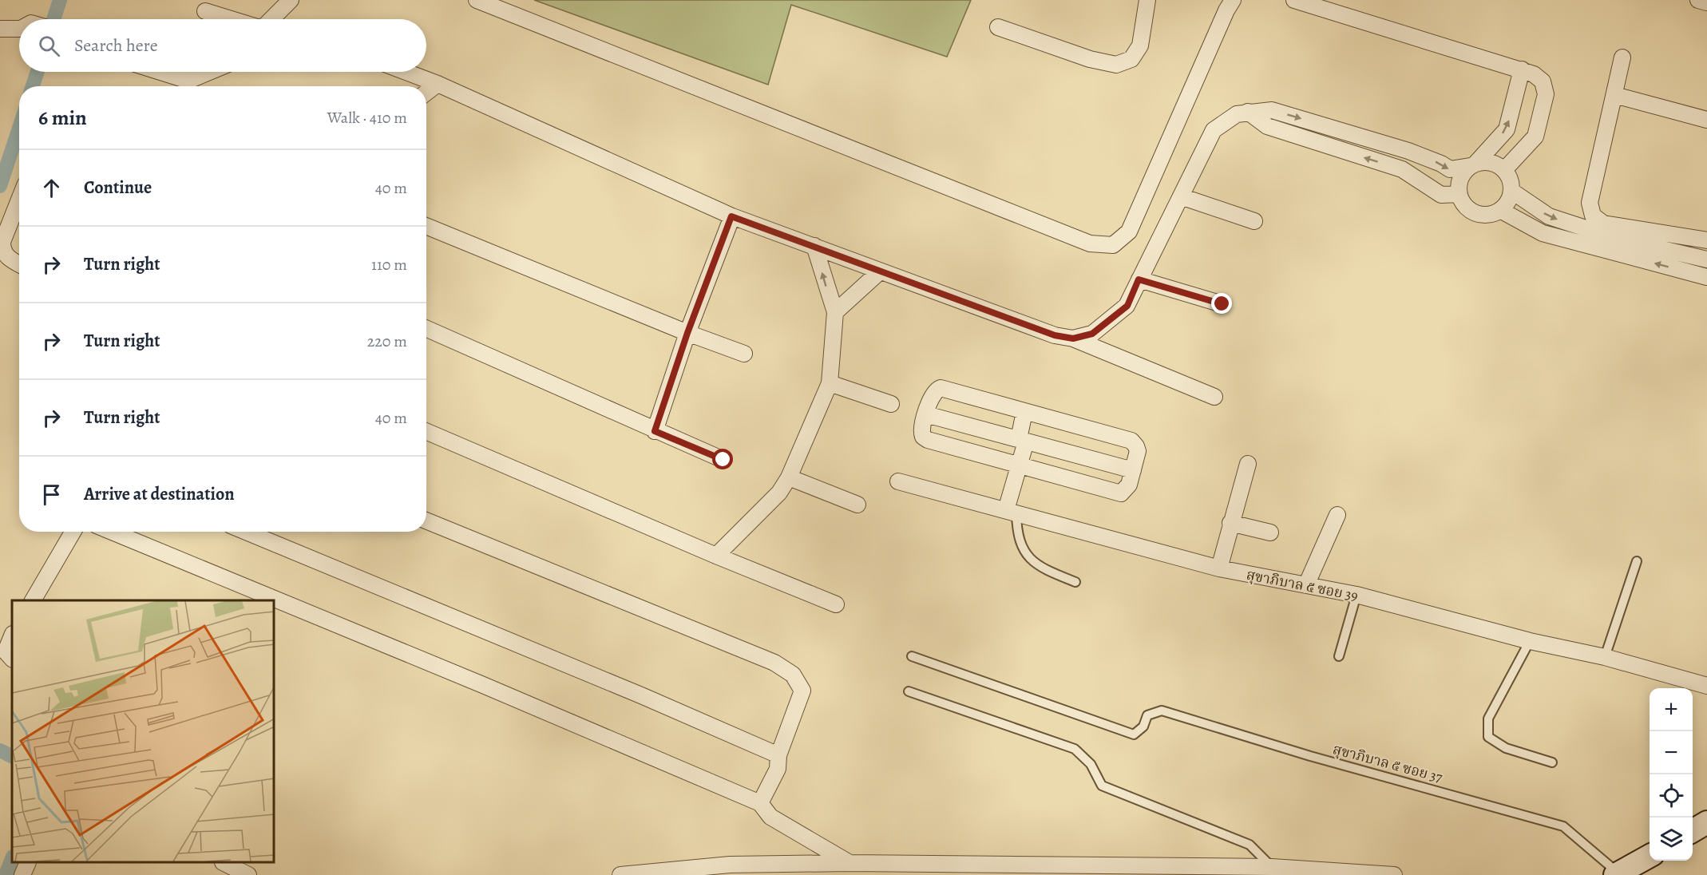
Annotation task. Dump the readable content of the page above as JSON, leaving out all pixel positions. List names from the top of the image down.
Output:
{
  "streets": {
    "street": ["สุขาภิบาล ๕ ซอย 39"],
    "lane": ["สุขาภิบาล ๕ ซอย 37"]
  },
  "page": {
    "search": "Search here",
    "heading": ["6 min", "Walk · 410 m"],
    "list": [
      ["Continue", "40 m"],
      ["Turn right", "110 m"],
      ["Turn right", "220 m"],
      ["Turn right", "40 m"],
      "Arrive at destination"
    ],
    "map_buttons": ["+", "−"]
  }
}
